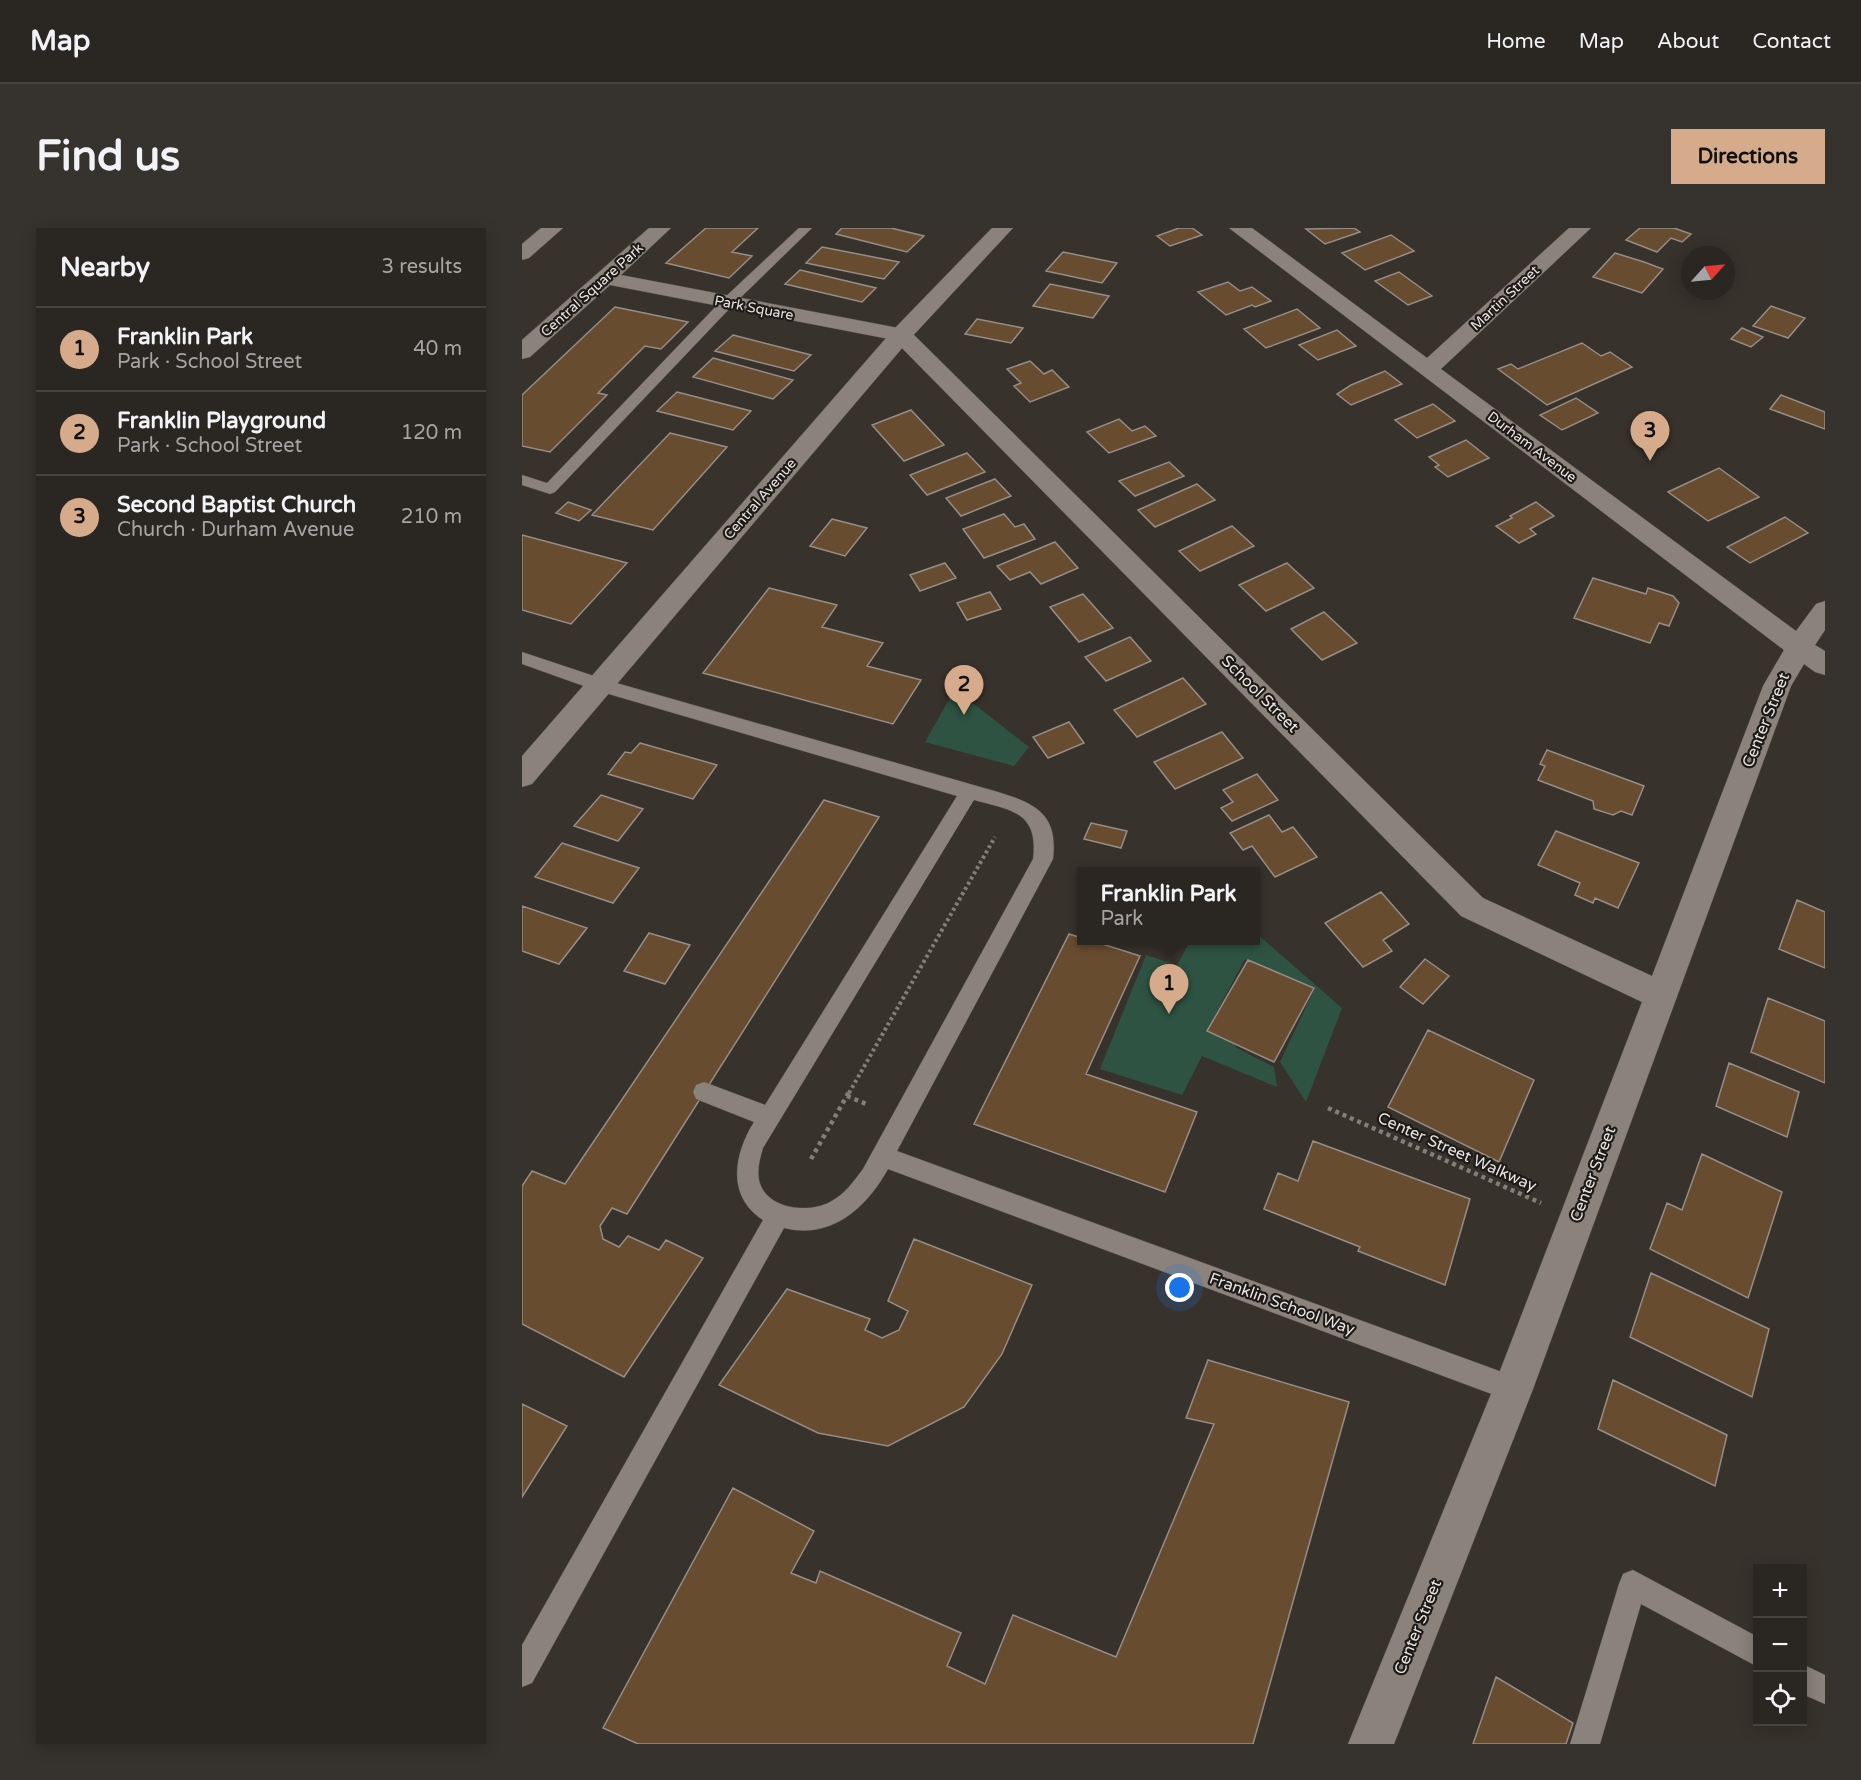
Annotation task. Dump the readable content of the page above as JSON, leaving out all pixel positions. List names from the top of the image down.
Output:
{
  "streets": {
    "street": [
      "Central Square Park",
      "Martin Street",
      "Park Square",
      "Durham Avenue",
      "Central Avenue",
      "School Street",
      "Center Street"
    ],
    "lane": ["Franklin School Way"],
    "path": ["Center Street Walkway"]
  },
  "crossings": [
    ["Central Square Park", "Park Square"],
    ["Martin Street", "Durham Avenue"],
    ["Park Square", "Central Avenue"],
    ["Park Square", "School Street"],
    ["Durham Avenue", "Center Street"],
    ["Central Avenue", "School Street"],
    ["School Street", "Center Street"],
    ["Center Street", "Center Street Walkway"],
    ["Center Street", "Franklin School Way"]
  ],
  "north": "top right",
  "page": {
    "header": "Map",
    "nav": [
      "Home",
      "Map",
      "About",
      "Contact"
    ],
    "buttons": "Directions",
    "title": "Find us",
    "heading": ["Nearby", "3 results"],
    "list": [
      {
        "mark": "1",
        "name": "Franklin Park",
        "note": "Park · School Street",
        "value": "40 m"
      },
      {
        "mark": "2",
        "name": "Franklin Playground",
        "note": "Park · School Street",
        "value": "120 m"
      },
      {
        "mark": "3",
        "name": "Second Baptist Church",
        "note": "Church · Durham Avenue",
        "value": "210 m"
      }
    ],
    "pins": ["3", "2", "1"],
    "popup": ["Franklin Park", "Park"],
    "map_buttons": ["+", "−"]
  }
}
